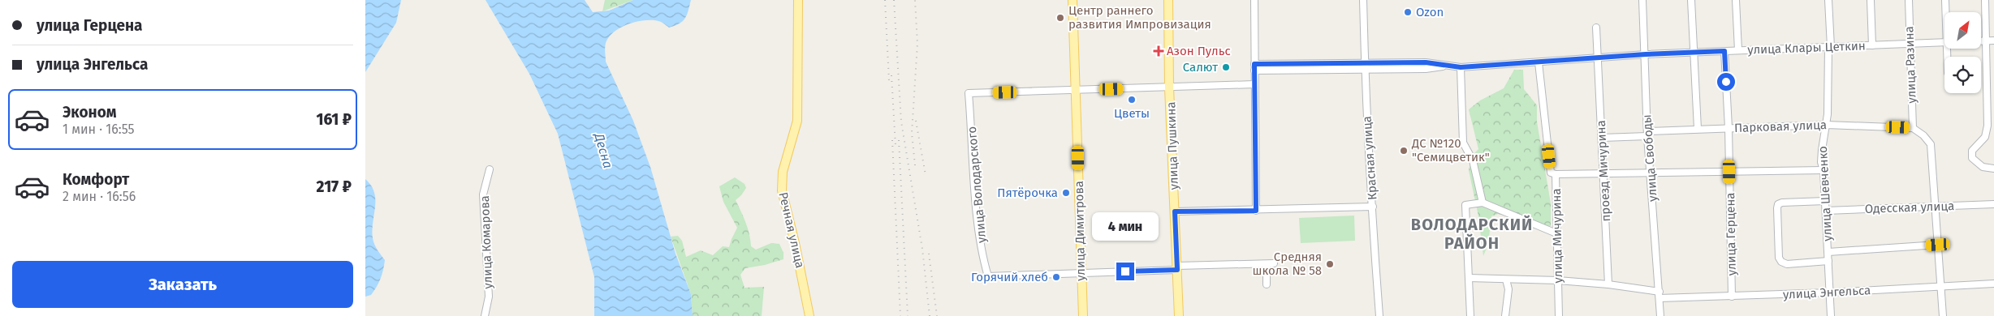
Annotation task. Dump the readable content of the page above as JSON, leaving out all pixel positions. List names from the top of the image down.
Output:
{
  "streets": {
    "main road": ["улица Пушкина", "Речная улица", "улица Димитрова"],
    "street": [
      "улица Клары Цеткин",
      "улица Разина",
      "Парковая улица",
      "Красная улица",
      "улица Свободы",
      "проезд Мичурина",
      "улица Володарского",
      "улица Шевченко",
      "Одесская улица",
      "улица Герцена",
      "улица Мичурина",
      "улица Комарова",
      "улица Энгельса"
    ]
  },
  "crossings": [
    ["улица Клары Цеткин", "улица Разина"],
    ["улица Клары Цеткин", "Красная улица"],
    ["улица Клары Цеткин", "улица Свободы"],
    ["улица Клары Цеткин", "проезд Мичурина"],
    ["улица Клары Цеткин", "улица Шевченко"],
    ["улица Клары Цеткин", "улица Герцена"],
    ["улица Клары Цеткин", "улица Мичурина"],
    ["улица Разина", "Парковая улица"],
    ["Парковая улица", "улица Свободы"],
    ["Парковая улица", "проезд Мичурина"],
    ["Парковая улица", "улица Шевченко"],
    ["Парковая улица", "улица Герцена"],
    ["улица Свободы", "улица Энгельса"],
    ["проезд Мичурина", "улица Энгельса"],
    ["улица Володарского", "улица Димитрова"],
    ["улица Шевченко", "Одесская улица"],
    ["улица Шевченко", "улица Энгельса"],
    ["улица Герцена", "улица Энгельса"],
    ["улица Мичурина", "улица Энгельса"]
  ],
  "districts": ["ВОЛОДАРСКИЙ РАЙОН"],
  "water": ["Десна"],
  "places": {
    "other": [
      "Ozon",
      "Центр раннего развития Импровизация",
      "Салют",
      "Цветы",
      "ДС №120 \"Семицветик\"",
      "Пятёрочка",
      "Средняя школа № 58",
      "Горячий хлеб"
    ],
    "health": ["Азон Пульс"]
  },
  "north": "top right",
  "page": {
    "banner": ["улица Герцена", "улица Энгельса"],
    "list": [
      {
        "name": "Эконом",
        "note": "1 мин · 16:55",
        "value": "161 ₽"
      },
      {
        "name": "Комфорт",
        "note": "2 мин · 16:56",
        "value": "217 ₽"
      }
    ],
    "bubble": "4 мин",
    "buttons": "Заказать"
  }
}
